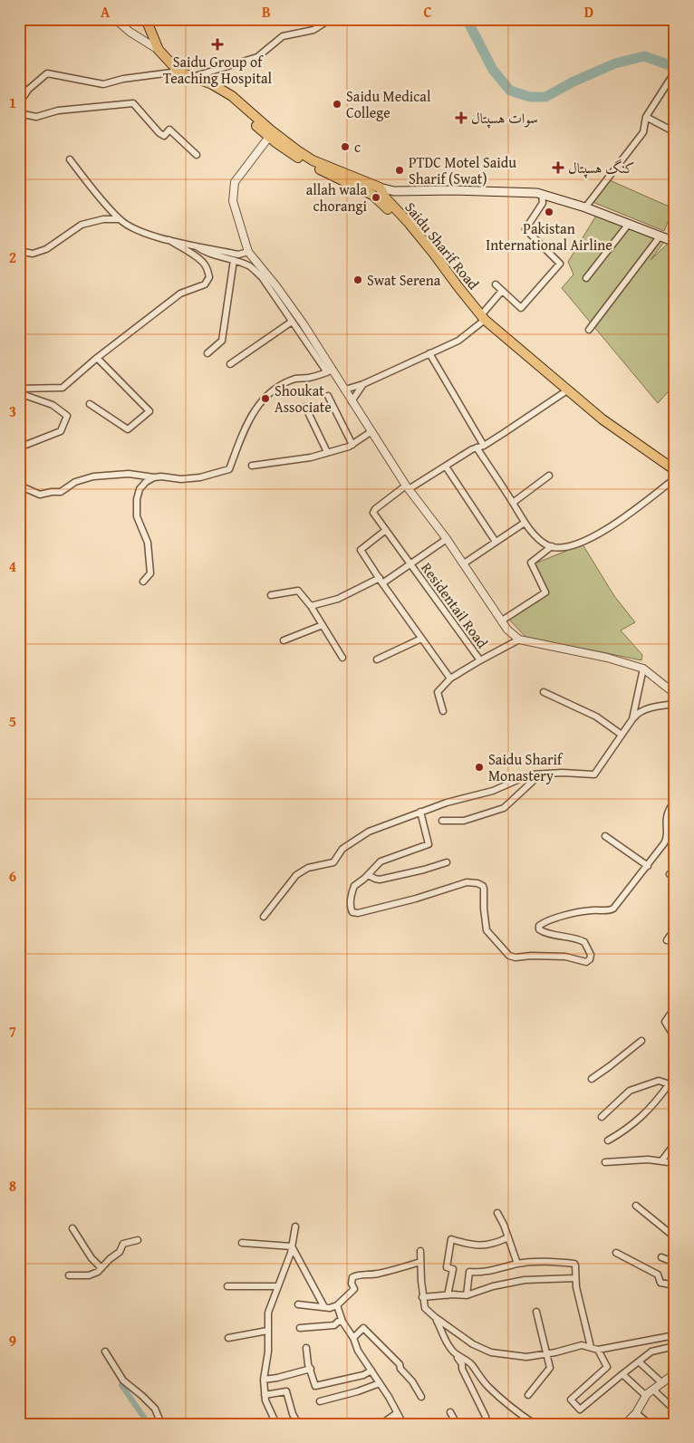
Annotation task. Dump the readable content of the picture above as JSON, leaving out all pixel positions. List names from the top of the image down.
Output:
{
  "streets": {
    "main road": ["Saidu Sharif Road"],
    "street": ["Residentail Road"]
  },
  "places": {
    "health": ["Saidu Group of Teaching Hospital", "سوات ہسپتال", "کنگ ہسپتال"],
    "other": [
      "Saidu Medical College",
      "c",
      "PTDC Motel Saidu Sharif (Swat)",
      "allah wala chorangi",
      "Pakistan International Airline",
      "Swat Serena",
      "Shoukat Associate",
      "Saidu Sharif Monastery"
    ]
  },
  "grid": {
    "columns": [
      "A",
      "B",
      "C",
      "D"
    ],
    "rows": [
      "1",
      "2",
      "3",
      "4",
      "5",
      "6",
      "7",
      "8",
      "9"
    ]
  }
}
